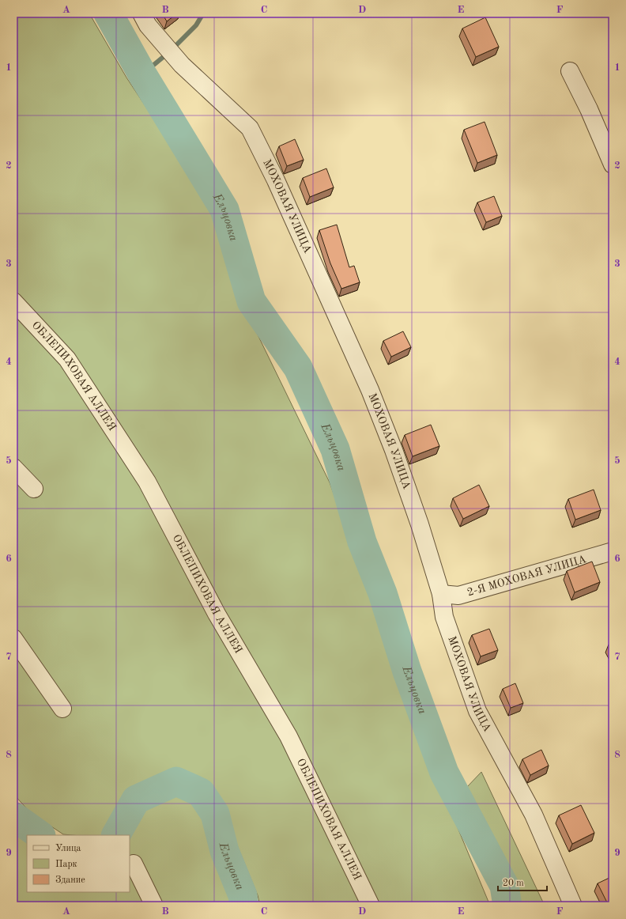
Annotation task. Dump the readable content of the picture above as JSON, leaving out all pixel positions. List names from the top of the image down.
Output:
{
  "streets": {
    "street": ["МОХОВАЯ УЛИЦА", "ОБЛЕПИХОВАЯ АЛЛЕЯ", "2-Я МОХОВАЯ УЛИЦА"]
  },
  "crossings": [
    ["МОХОВАЯ УЛИЦА", "2-Я МОХОВАЯ УЛИЦА"]
  ],
  "water": ["Ельцовка"],
  "legend": ["Улица", "Парк", "Здание"],
  "scale_bar": "20 m",
  "grid": {
    "columns": [
      "A",
      "B",
      "C",
      "D",
      "E",
      "F"
    ],
    "rows": [
      "1",
      "2",
      "3",
      "4",
      "5",
      "6",
      "7",
      "8",
      "9"
    ]
  }
}
